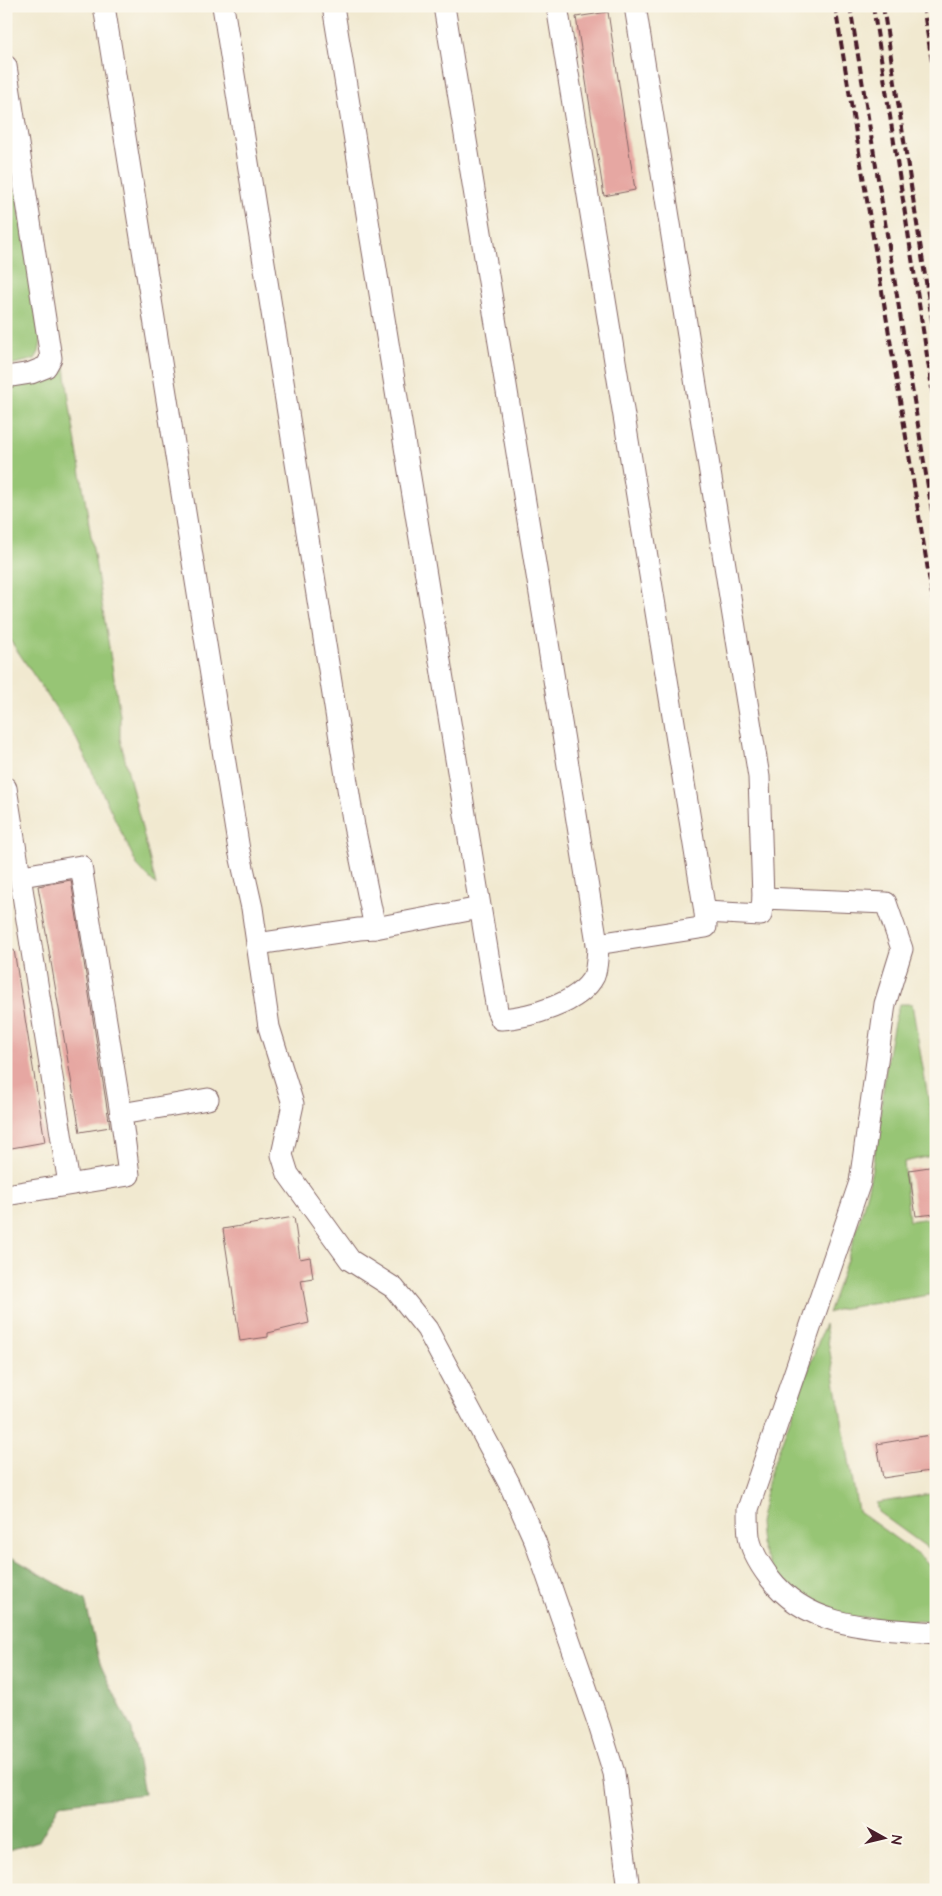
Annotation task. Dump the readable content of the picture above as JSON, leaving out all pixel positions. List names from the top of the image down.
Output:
{
  "north": "right"
}
